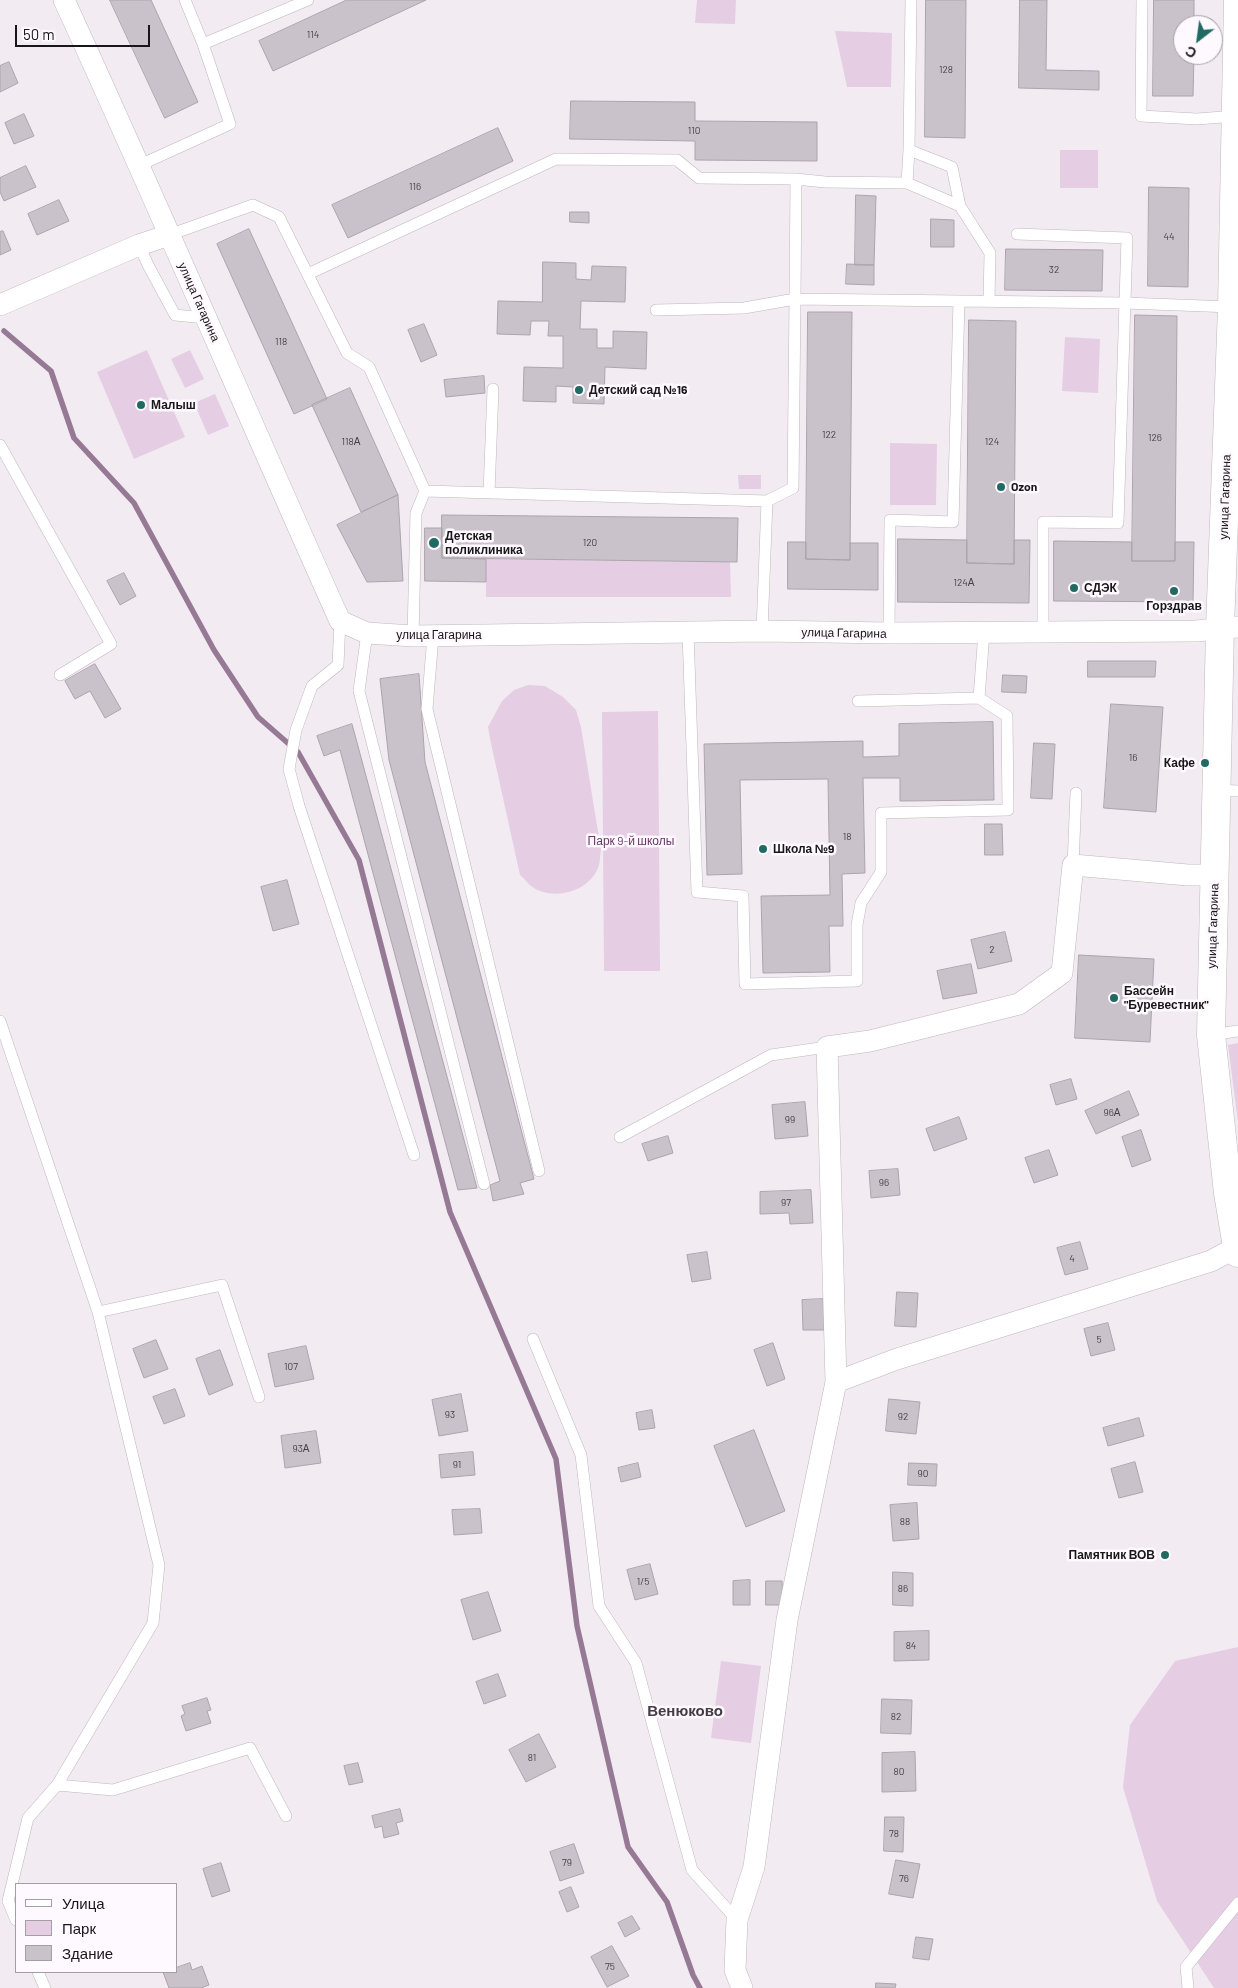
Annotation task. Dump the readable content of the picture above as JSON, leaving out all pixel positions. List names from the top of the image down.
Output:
{
  "streets": {
    "main road": ["улица Гагарина"]
  },
  "districts": ["Венюково"],
  "parks": ["Парк 9-й школы"],
  "places": [
    "Детский сад №16",
    "Малыш",
    "Ozon",
    "Детская поликлиника",
    "СДЭК",
    "Горздрав",
    "Кафе",
    "Школа №9",
    "Бассейн \"Буревестник\"",
    "Памятник ВОВ"
  ],
  "house_numbers": [
    "114",
    "128",
    "110",
    "116",
    "44",
    "32",
    "118",
    "122",
    "126",
    "118А",
    "124",
    "120",
    "124А",
    "16",
    "18",
    "2",
    "96А",
    "99",
    "96",
    "97",
    "4",
    "5",
    "107",
    "93",
    "92",
    "93А",
    "91",
    "90",
    "88",
    "1/5",
    "86",
    "84",
    "82",
    "81",
    "80",
    "78",
    "79",
    "76",
    "75"
  ],
  "legend": ["Улица", "Парк", "Здание"],
  "scale_bar": "50 m",
  "north": "bottom left"
}
